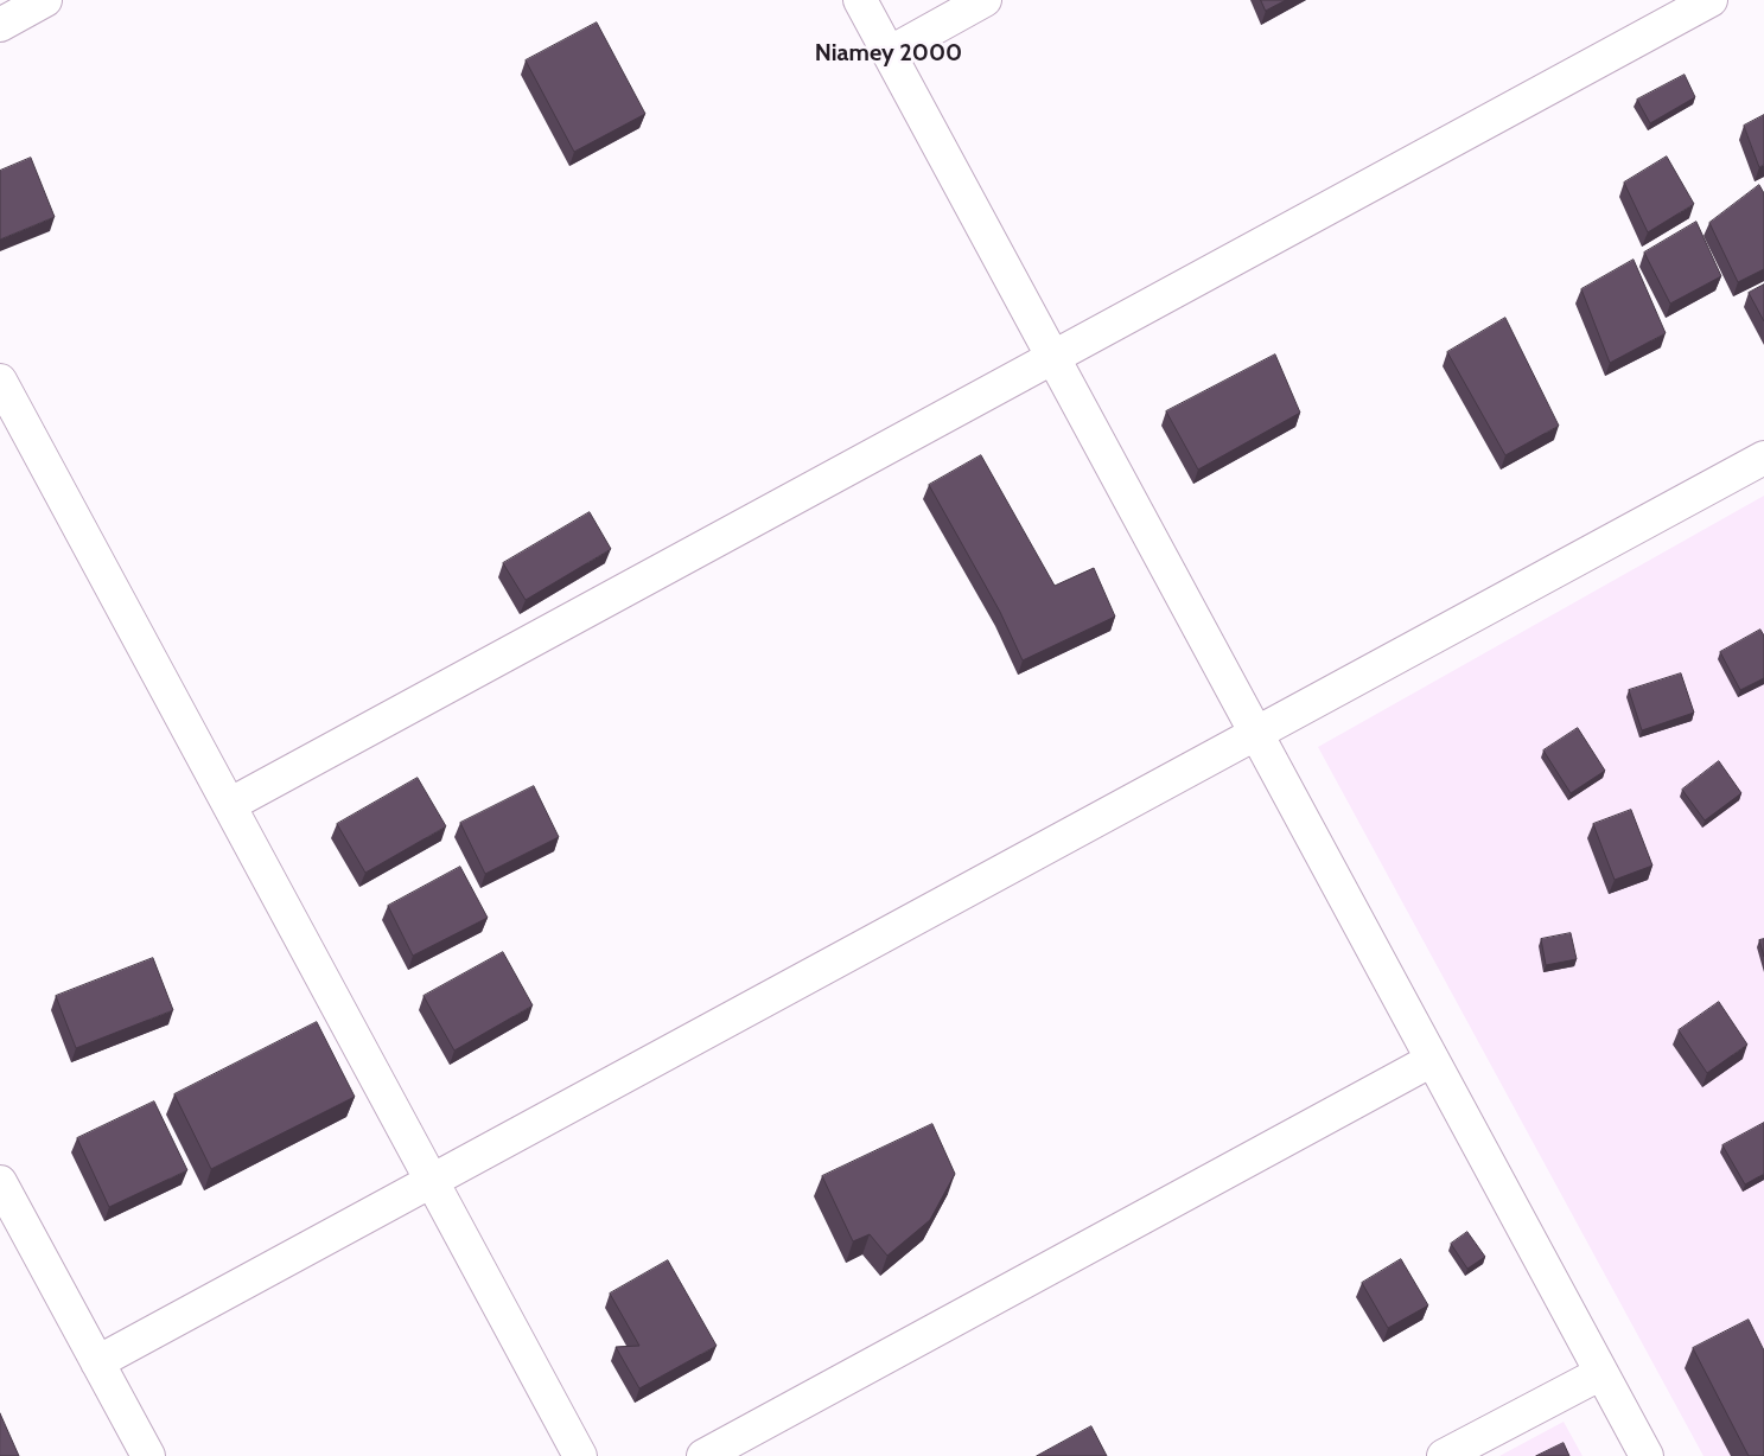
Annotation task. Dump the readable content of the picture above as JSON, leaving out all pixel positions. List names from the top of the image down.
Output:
{
  "districts": ["Niamey 2000"]
}
